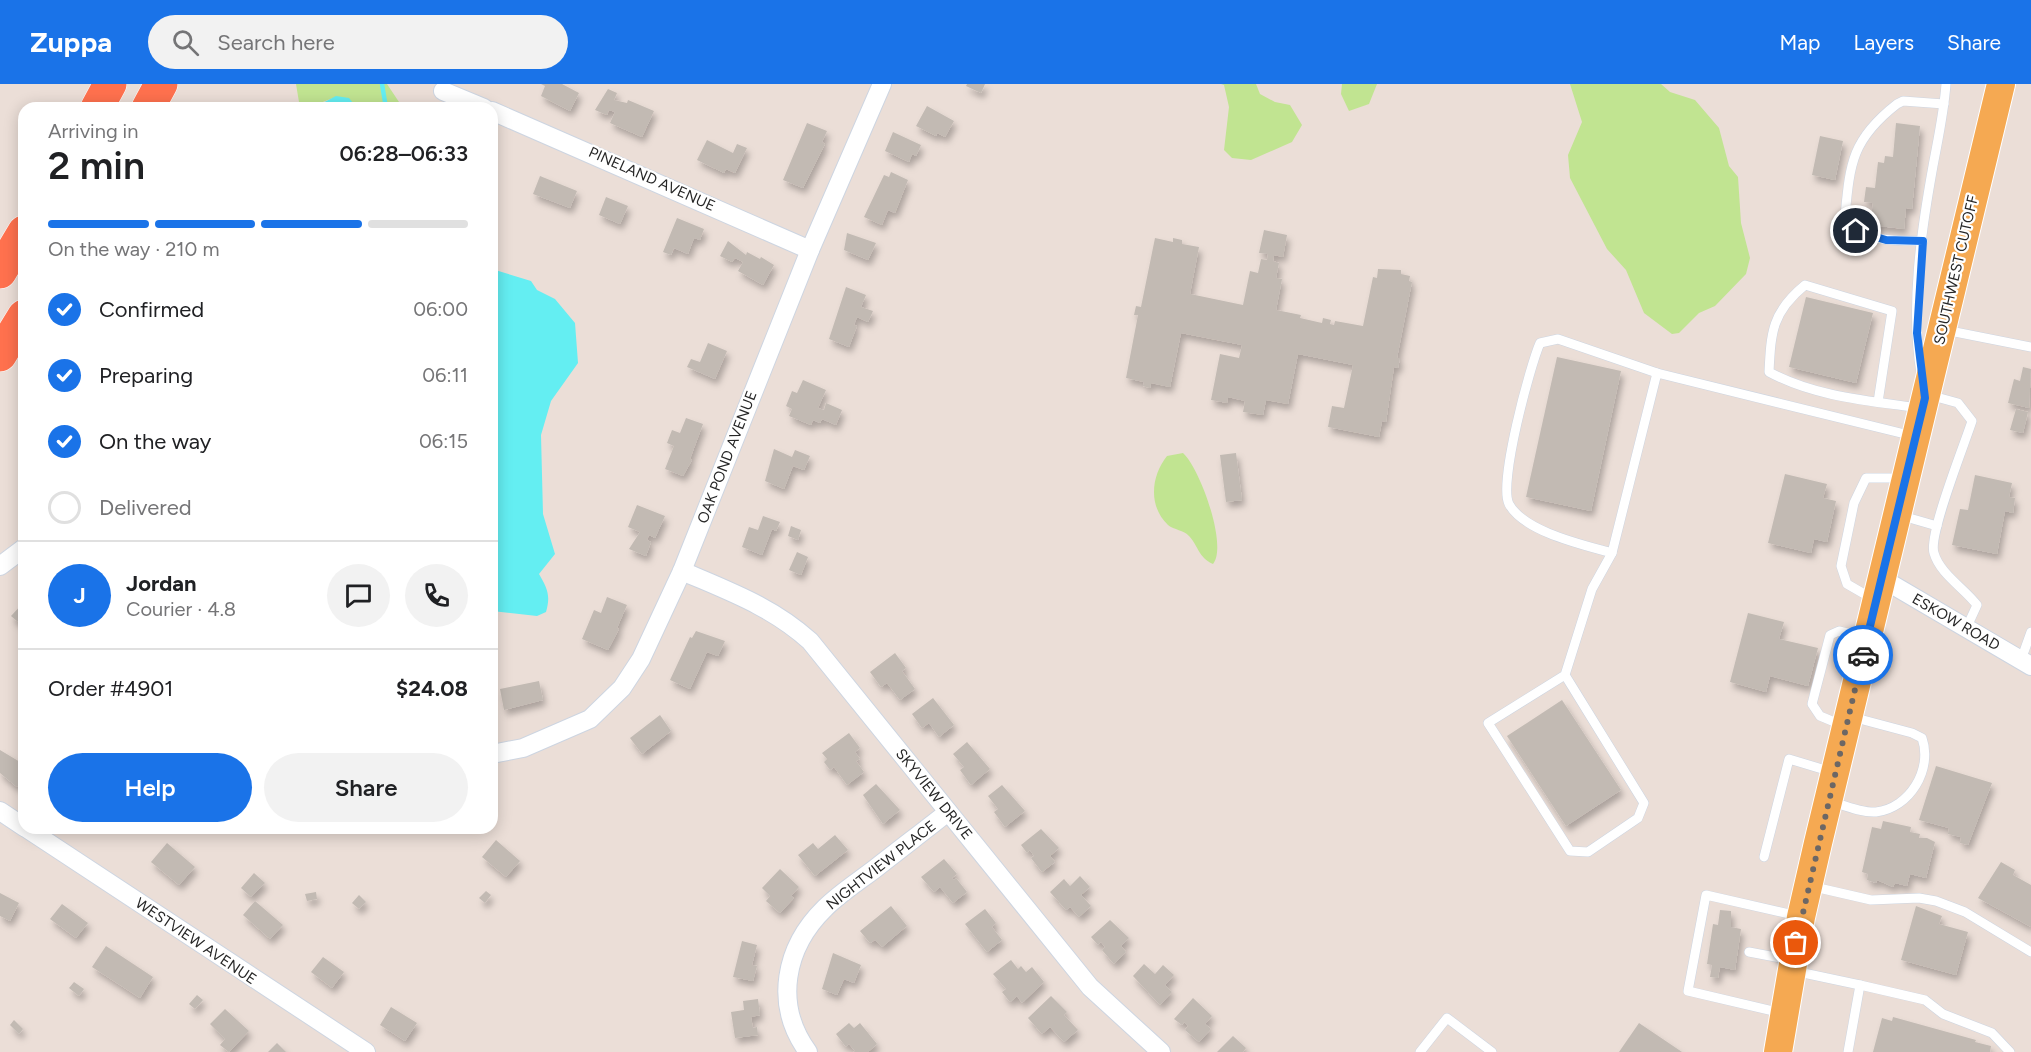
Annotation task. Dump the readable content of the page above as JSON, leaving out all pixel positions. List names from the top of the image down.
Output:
{
  "streets": {
    "main road": ["SOUTHWEST CUTOFF"],
    "street": [
      "PINELAND AVENUE",
      "OAK POND AVENUE",
      "ESKOW ROAD",
      "SKYVIEW DRIVE",
      "NIGHTVIEW PLACE",
      "WESTVIEW AVENUE"
    ]
  },
  "crossings": [
    ["PINELAND AVENUE", "OAK POND AVENUE"],
    ["SOUTHWEST CUTOFF", "ESKOW ROAD"],
    ["OAK POND AVENUE", "SKYVIEW DRIVE"],
    ["SKYVIEW DRIVE", "NIGHTVIEW PLACE"]
  ],
  "page": {
    "header": "Zuppa",
    "search": "Search here",
    "nav": ["Map", "Layers", "Share"],
    "heading": ["2 min", "Arriving in", "06:28–06:33"],
    "panel": [
      "Jordan",
      "Courier · 4.8",
      "Order #4901",
      "$24.08"
    ],
    "bar": "On the way · 210 m",
    "list": [
      ["Confirmed", "06:00"],
      ["Preparing", "06:11"],
      ["On the way", "06:15"],
      "Delivered"
    ],
    "round": "J",
    "buttons": ["Help", "Share"]
  }
}
